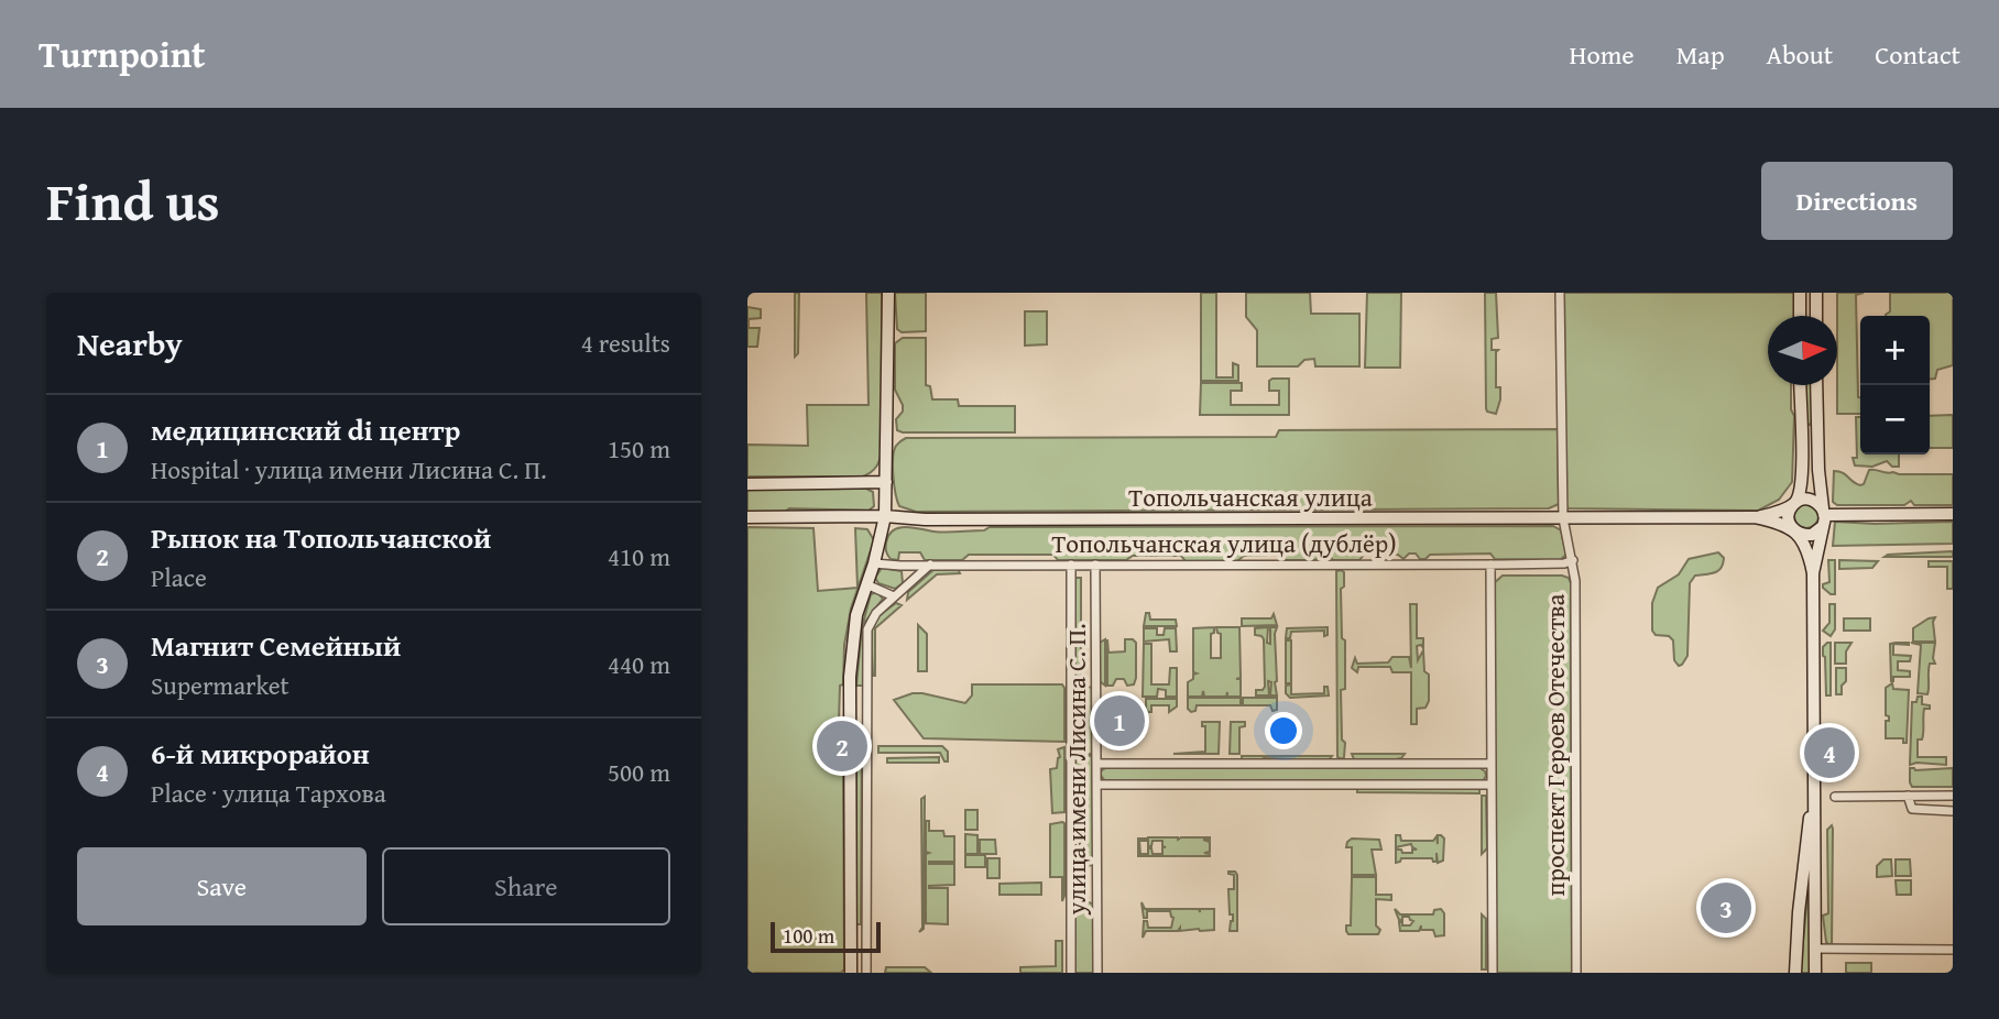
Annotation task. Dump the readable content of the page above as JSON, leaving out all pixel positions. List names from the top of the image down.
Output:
{
  "streets": {
    "main road": ["Топольчанская улица"],
    "street": ["Топольчанская улица (дублёр)", "проспект Героев Отечества", "улица имени Лисина С. П."]
  },
  "crossings": [
    ["Топольчанская улица", "проспект Героев Отечества"],
    ["Топольчанская улица (дублёр)", "проспект Героев Отечества"],
    ["Топольчанская улица (дублёр)", "улица имени Лисина С. П."]
  ],
  "scale_bar": "100 m",
  "north": "right",
  "page": {
    "header": "Turnpoint",
    "nav": [
      "Home",
      "Map",
      "About",
      "Contact"
    ],
    "title": "Find us",
    "buttons": [
      "Directions",
      ["Save", "Share"]
    ],
    "heading": ["Nearby", "4 results"],
    "map_buttons": ["+", "−"],
    "list": [
      {
        "mark": "1",
        "name": "медицинский di центр",
        "note": "Hospital · улица имени Лисина С. П.",
        "value": "150 m"
      },
      {
        "mark": "2",
        "name": "Рынок на Топольчанской",
        "note": "Place",
        "value": "410 m"
      },
      {
        "mark": "3",
        "name": "Магнит Семейный",
        "note": "Supermarket",
        "value": "440 m"
      },
      {
        "mark": "4",
        "name": "6-й микрорайон",
        "note": "Place · улица Тархова",
        "value": "500 m"
      }
    ],
    "pins": [
      "1",
      "2",
      "4",
      "3"
    ],
    "scale": "100 m"
  }
}
